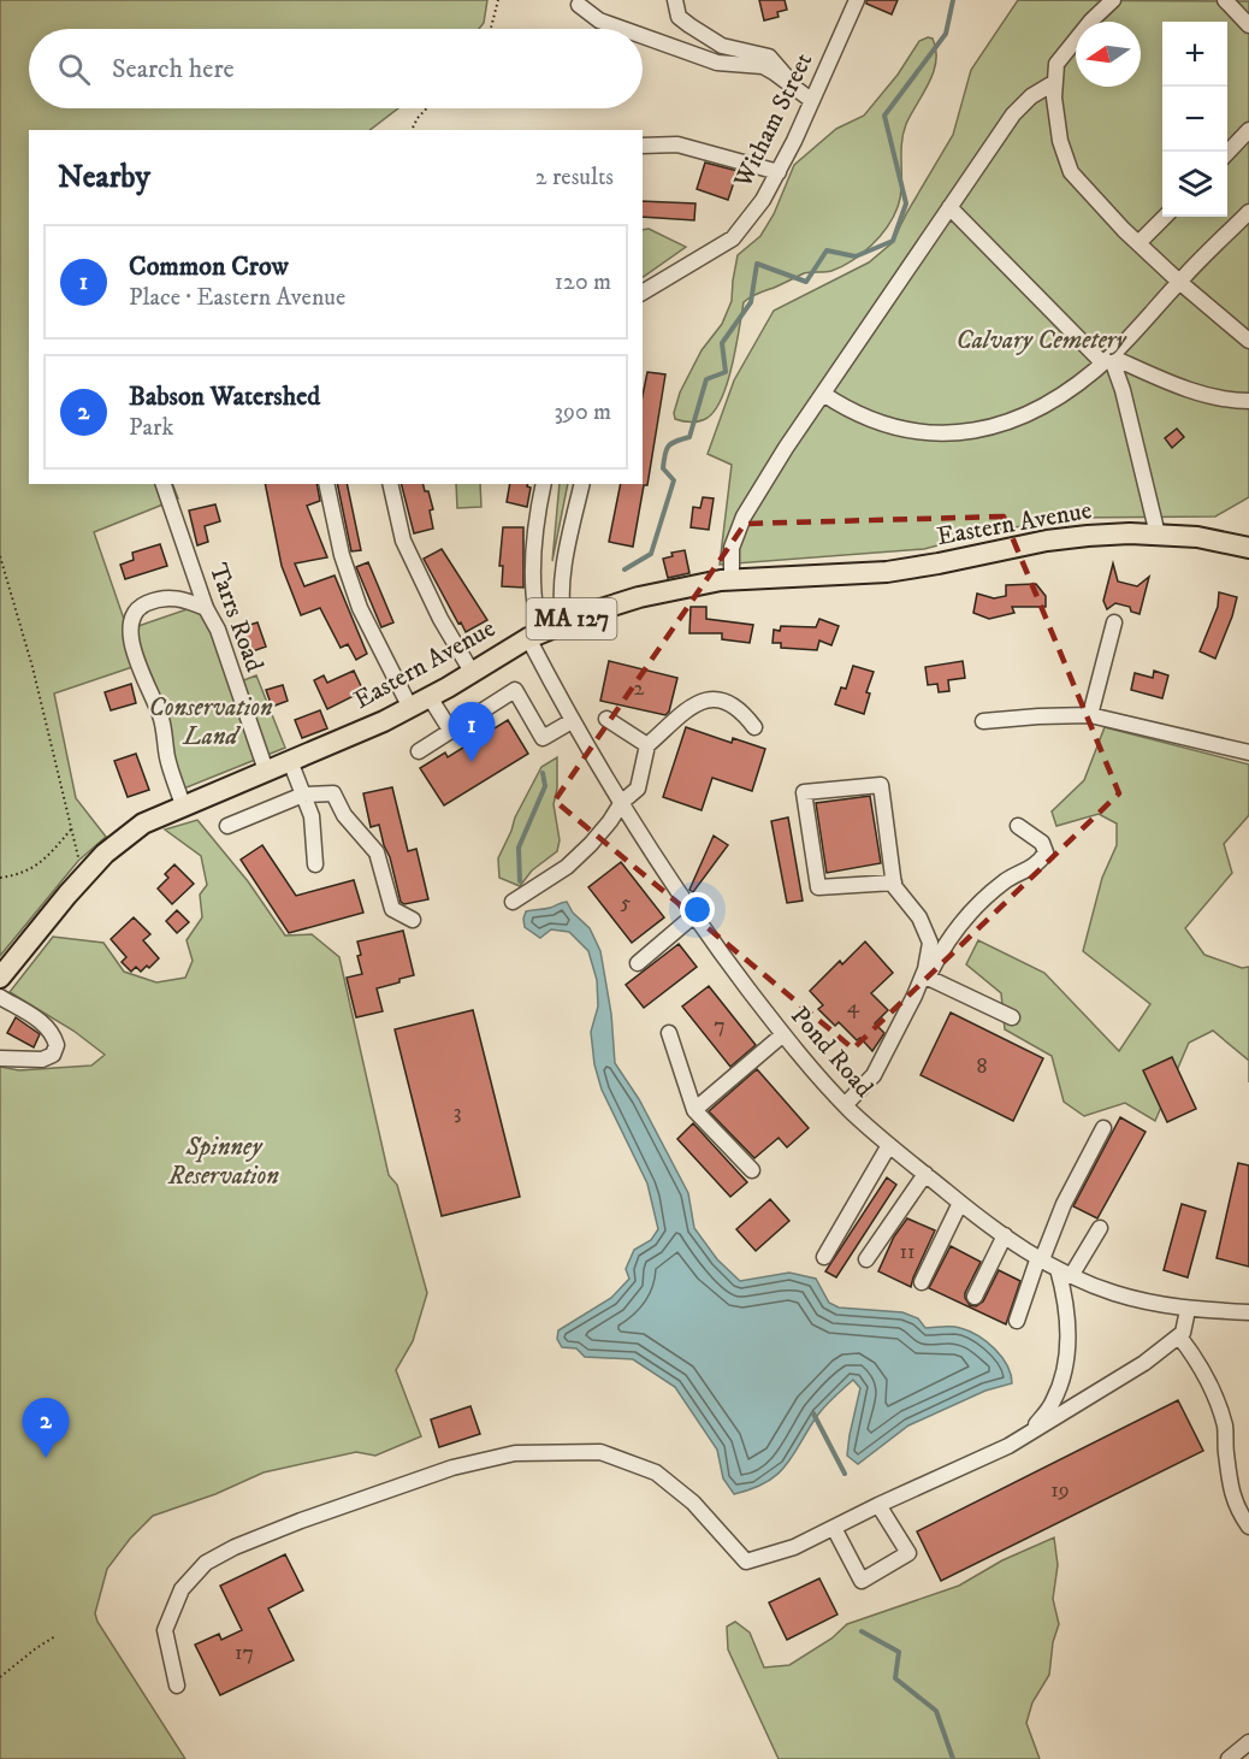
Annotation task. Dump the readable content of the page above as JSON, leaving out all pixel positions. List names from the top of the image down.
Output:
{
  "streets": {
    "main road": ["Eastern Avenue", "MA 127"],
    "street": ["Witham Street", "Tarrs Road", "Pond Road"]
  },
  "crossings": [
    ["Eastern Avenue", "Tarrs Road"],
    ["Eastern Avenue", "Pond Road"]
  ],
  "parks": ["Calvary Cemetery", "Conservation Land", "Spinney Reservation"],
  "house_numbers": [
    "2",
    "5",
    "4",
    "7",
    "8",
    "3",
    "11",
    "19",
    "17"
  ],
  "north": "left",
  "page": {
    "map_buttons": ["+", "−"],
    "search": "Search here",
    "heading": ["Nearby", "2 results"],
    "list": [
      {
        "mark": "1",
        "name": "Common Crow",
        "note": "Place · Eastern Avenue",
        "value": "120 m"
      },
      {
        "mark": "2",
        "name": "Babson Watershed",
        "note": "Park",
        "value": "390 m"
      }
    ],
    "pins": ["1", "2"]
  }
}
